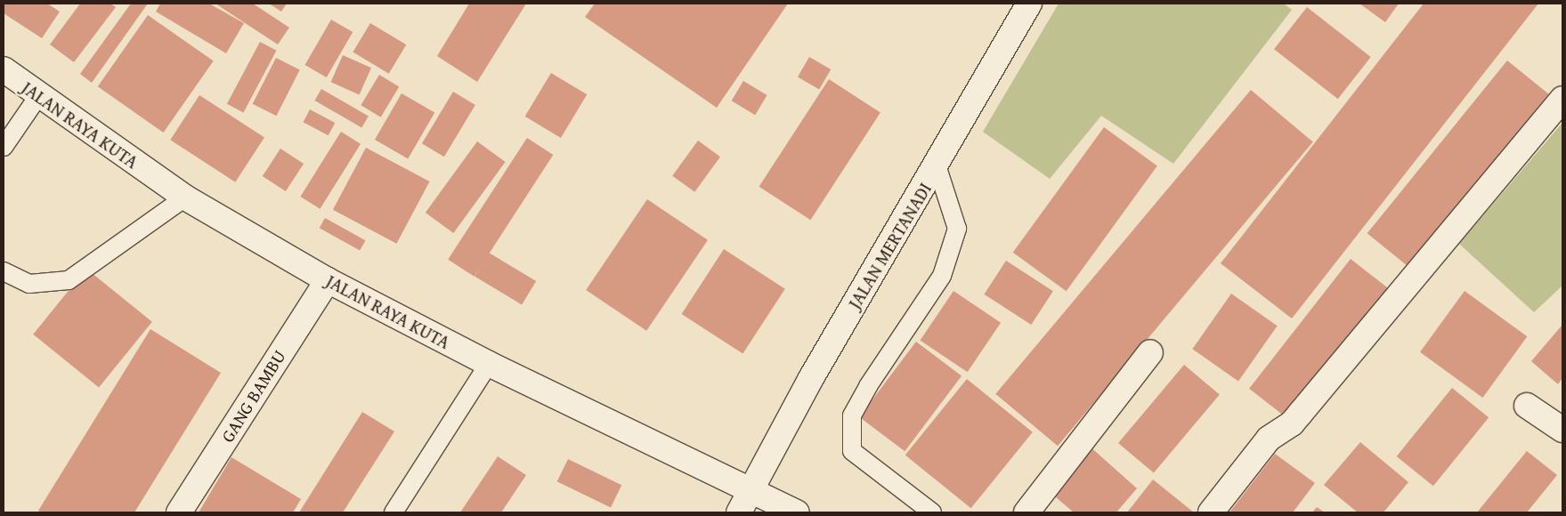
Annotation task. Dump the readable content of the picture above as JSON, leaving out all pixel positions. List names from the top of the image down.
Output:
{
  "streets": {
    "street": ["JALAN RAYA KUTA", "JALAN MERTANADI", "GANG BAMBU"]
  },
  "crossings": [
    ["JALAN RAYA KUTA", "JALAN MERTANADI"],
    ["JALAN RAYA KUTA", "GANG BAMBU"]
  ]
}
